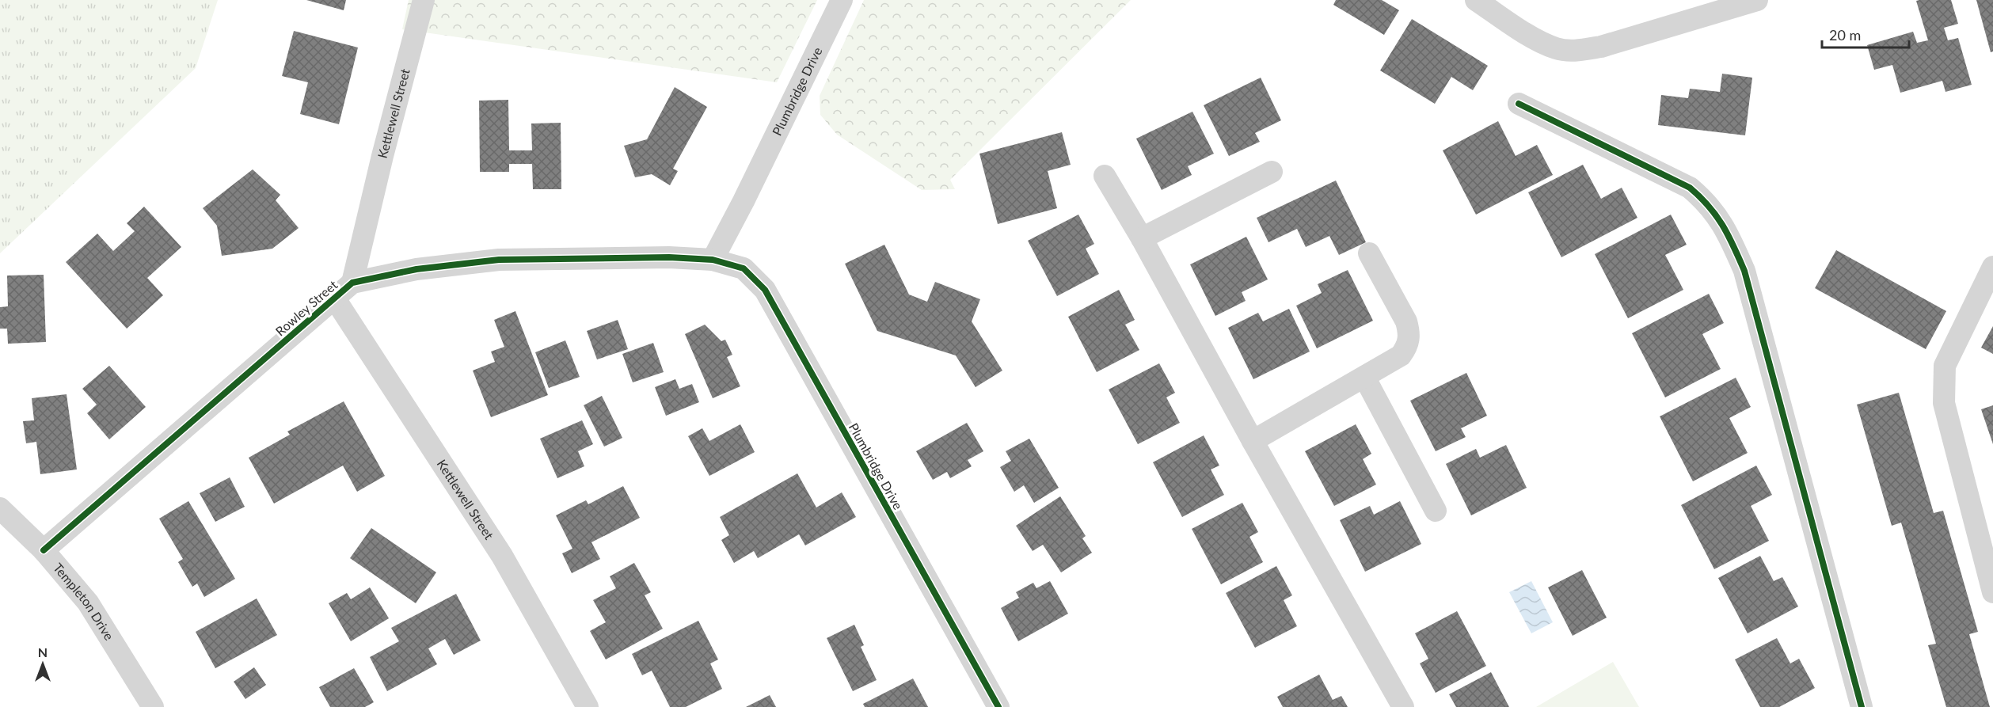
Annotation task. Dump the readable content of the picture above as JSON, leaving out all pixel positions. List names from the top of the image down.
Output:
{
  "streets": {
    "street": [
      "Plumbridge Drive",
      "Kettlewell Street",
      "Rowley Street",
      "Templeton Drive"
    ]
  },
  "crossings": [
    ["Plumbridge Drive", "Rowley Street"],
    ["Kettlewell Street", "Rowley Street"],
    ["Rowley Street", "Templeton Drive"]
  ],
  "scale_bar": "20 m",
  "north": "top"
}
